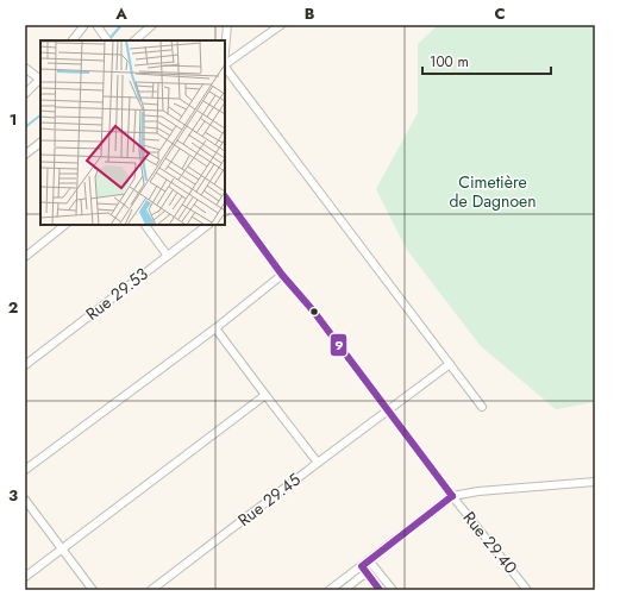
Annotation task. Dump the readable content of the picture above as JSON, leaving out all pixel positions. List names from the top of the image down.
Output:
{
  "streets": {
    "street": ["Rue 29.53", "Rue 29.45", "Rue 29.40"]
  },
  "crossings": [
    ["Rue 29.45", "Rue 29.40"]
  ],
  "parks": ["Cimetière de Dagnoen"],
  "lines": ["transit line 9"],
  "scale_bar": "100 m",
  "grid": {
    "columns": ["A", "B", "C"],
    "rows": ["1", "2", "3"]
  }
}
